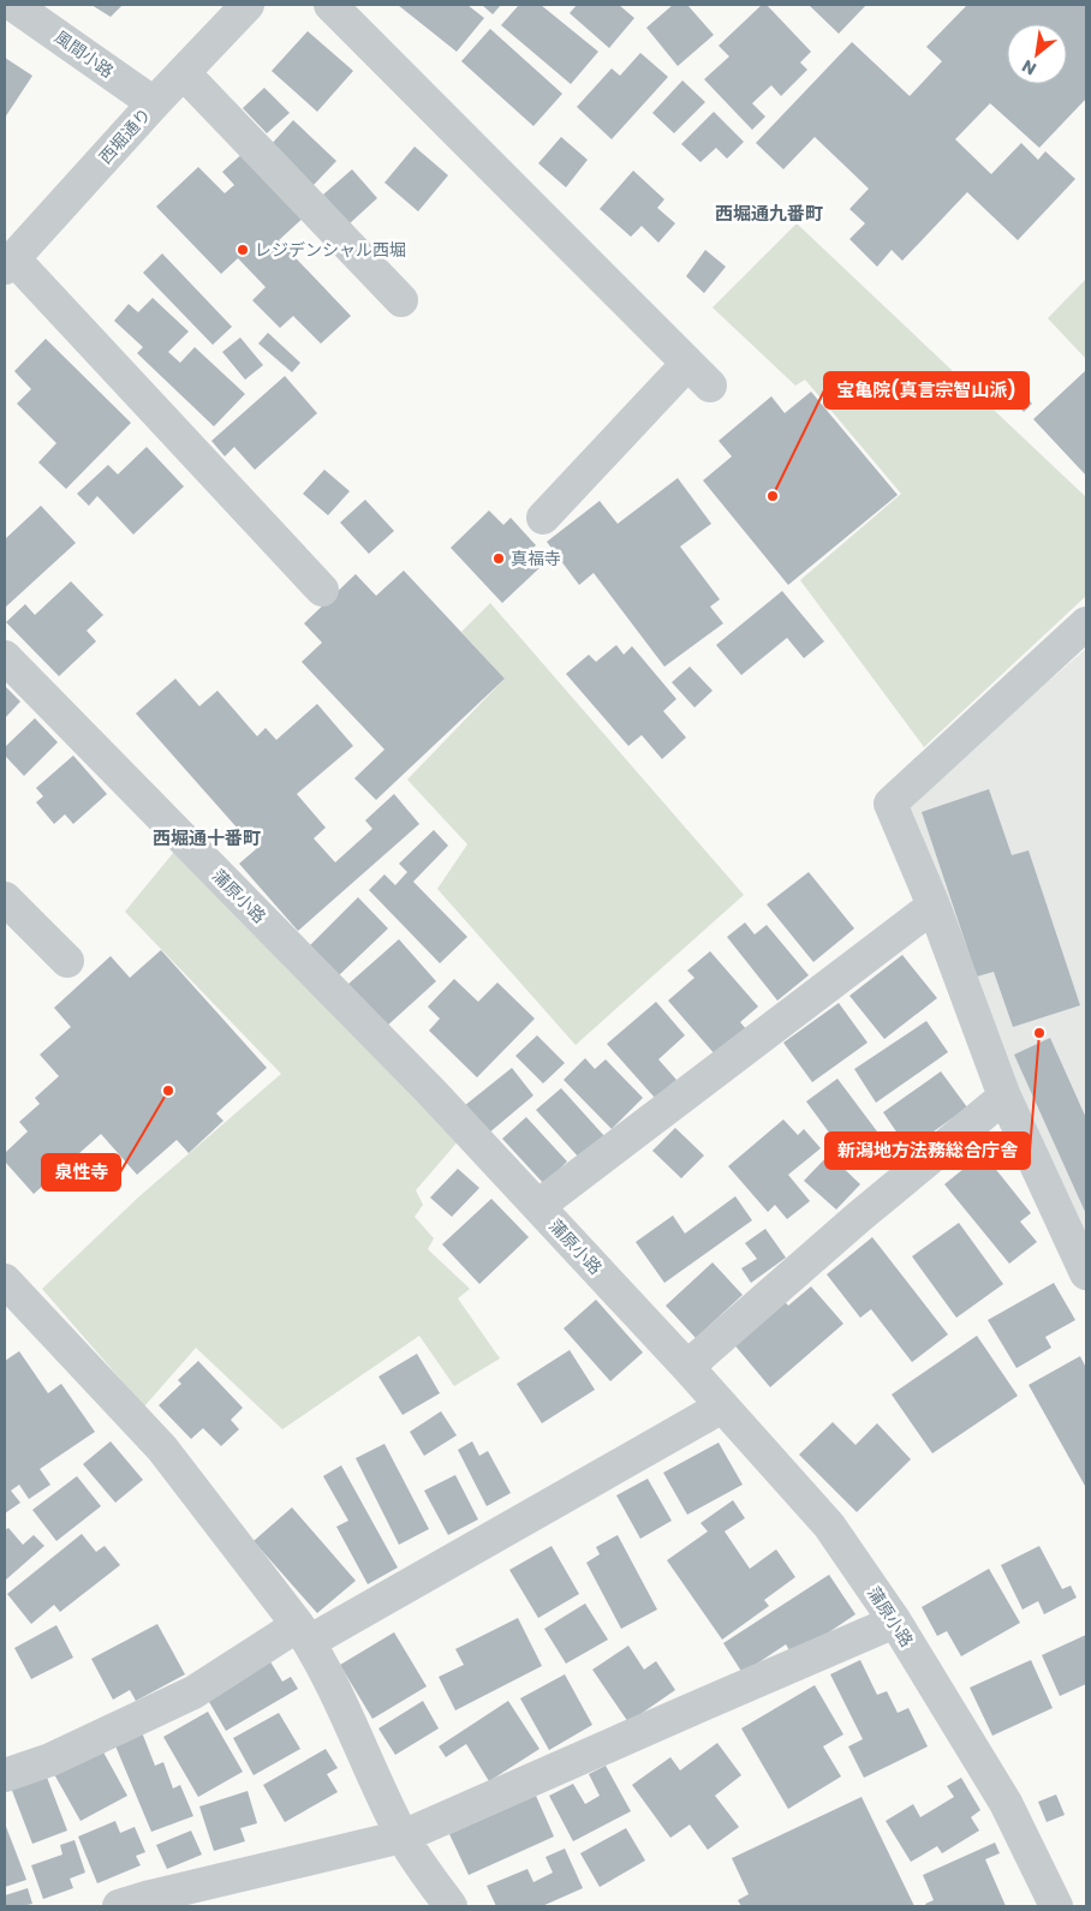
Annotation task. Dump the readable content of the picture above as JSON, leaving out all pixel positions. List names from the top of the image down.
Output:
{
  "streets": {
    "street": ["風間小路", "西堀通り", "蒲原小路"]
  },
  "crossings": [
    ["風間小路", "西堀通り"]
  ],
  "districts": ["西堀通九番町", "西堀通十番町"],
  "places": [
    "レジデンシャル西堀",
    "宝亀院(真言宗智山派)",
    "真福寺",
    "新潟地方法務総合庁舎",
    "泉性寺"
  ],
  "north": "bottom left"
}
